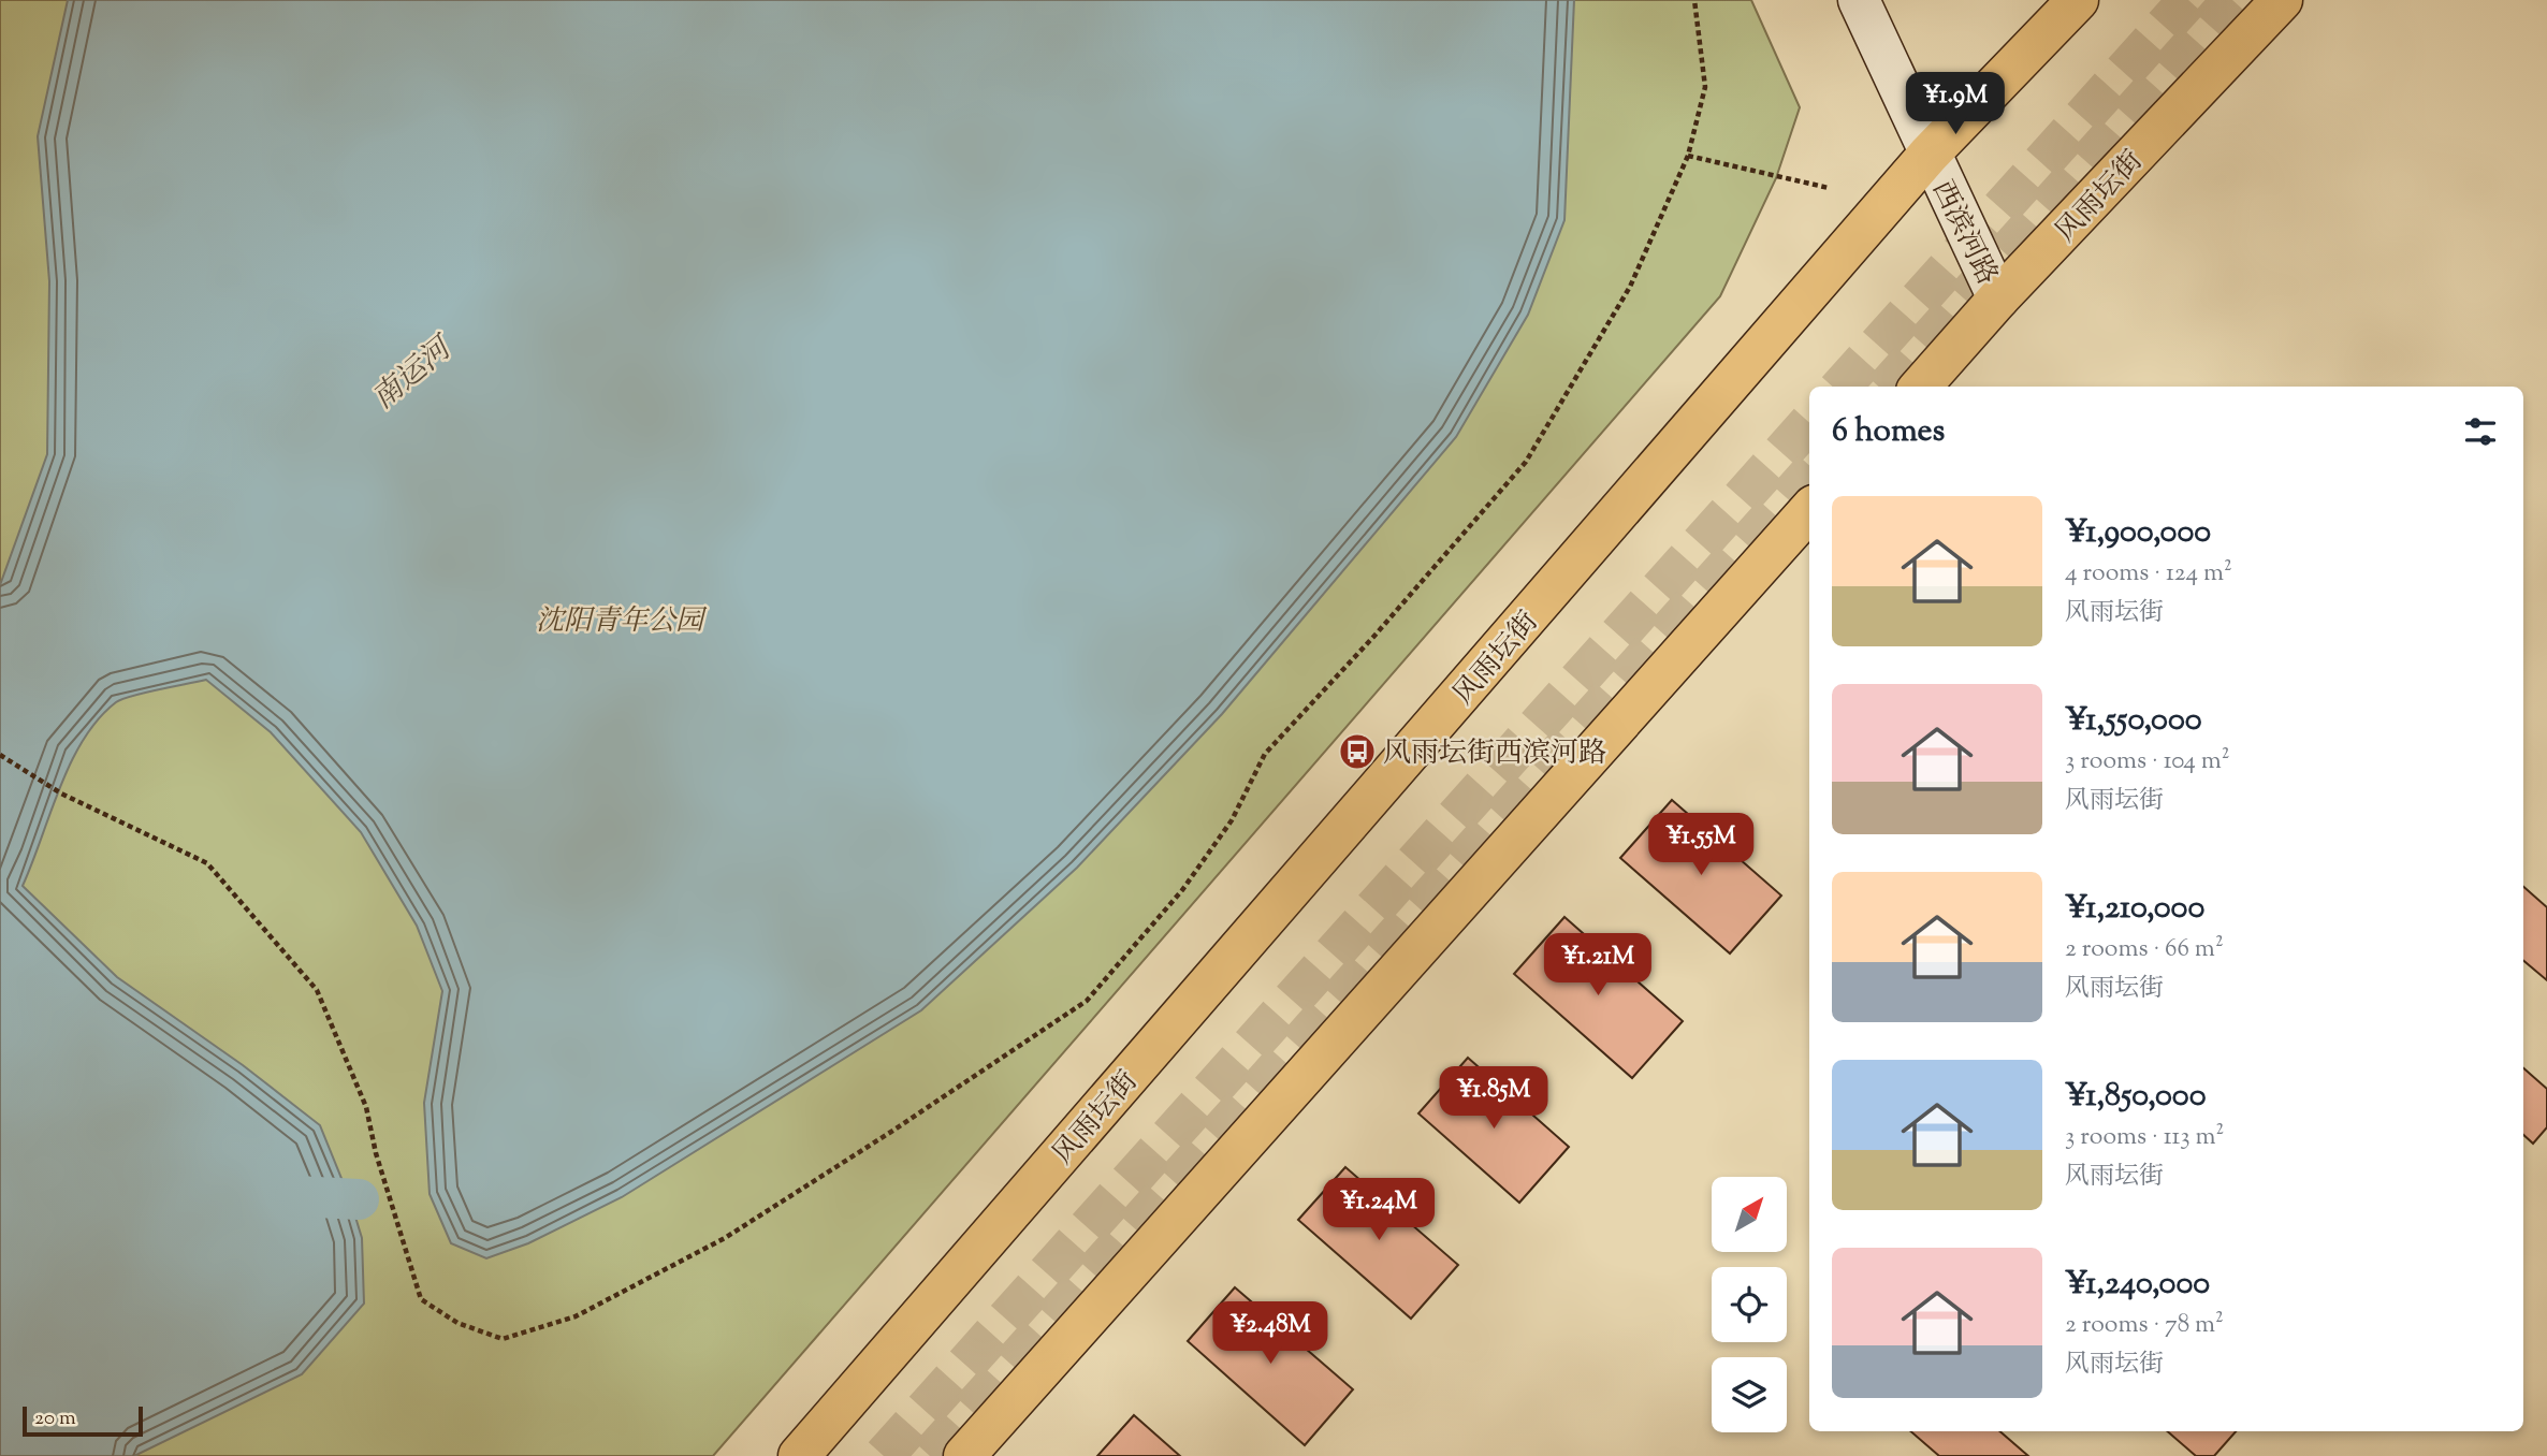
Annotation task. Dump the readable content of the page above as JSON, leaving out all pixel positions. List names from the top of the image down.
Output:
{
  "streets": {
    "main road": ["风雨坛街"],
    "street": ["西滨河路"]
  },
  "crossings": [
    ["风雨坛街", "西滨河路"]
  ],
  "water": ["南运河"],
  "parks": ["沈阳青年公园"],
  "places": {
    "bus stop": ["风雨坛街西滨河路"]
  },
  "scale_bar": "20 m",
  "north": "top right",
  "page": {
    "price": [
      "¥1.9M",
      "¥1.55M",
      "¥1.21M",
      "¥1.85M",
      "¥1.24M",
      "¥2.48M"
    ],
    "heading": "6 homes",
    "list": [
      {
        "name": "¥1,900,000",
        "note": "4 rooms · 124 m² · 风雨坛街"
      },
      {
        "name": "¥1,550,000",
        "note": "3 rooms · 104 m² · 风雨坛街"
      },
      {
        "name": "¥1,210,000",
        "note": "2 rooms · 66 m² · 风雨坛街"
      },
      {
        "name": "¥1,850,000",
        "note": "3 rooms · 113 m² · 风雨坛街"
      },
      {
        "name": "¥1,240,000",
        "note": "2 rooms · 78 m² · 风雨坛街"
      }
    ],
    "scale": "20 m"
  }
}
